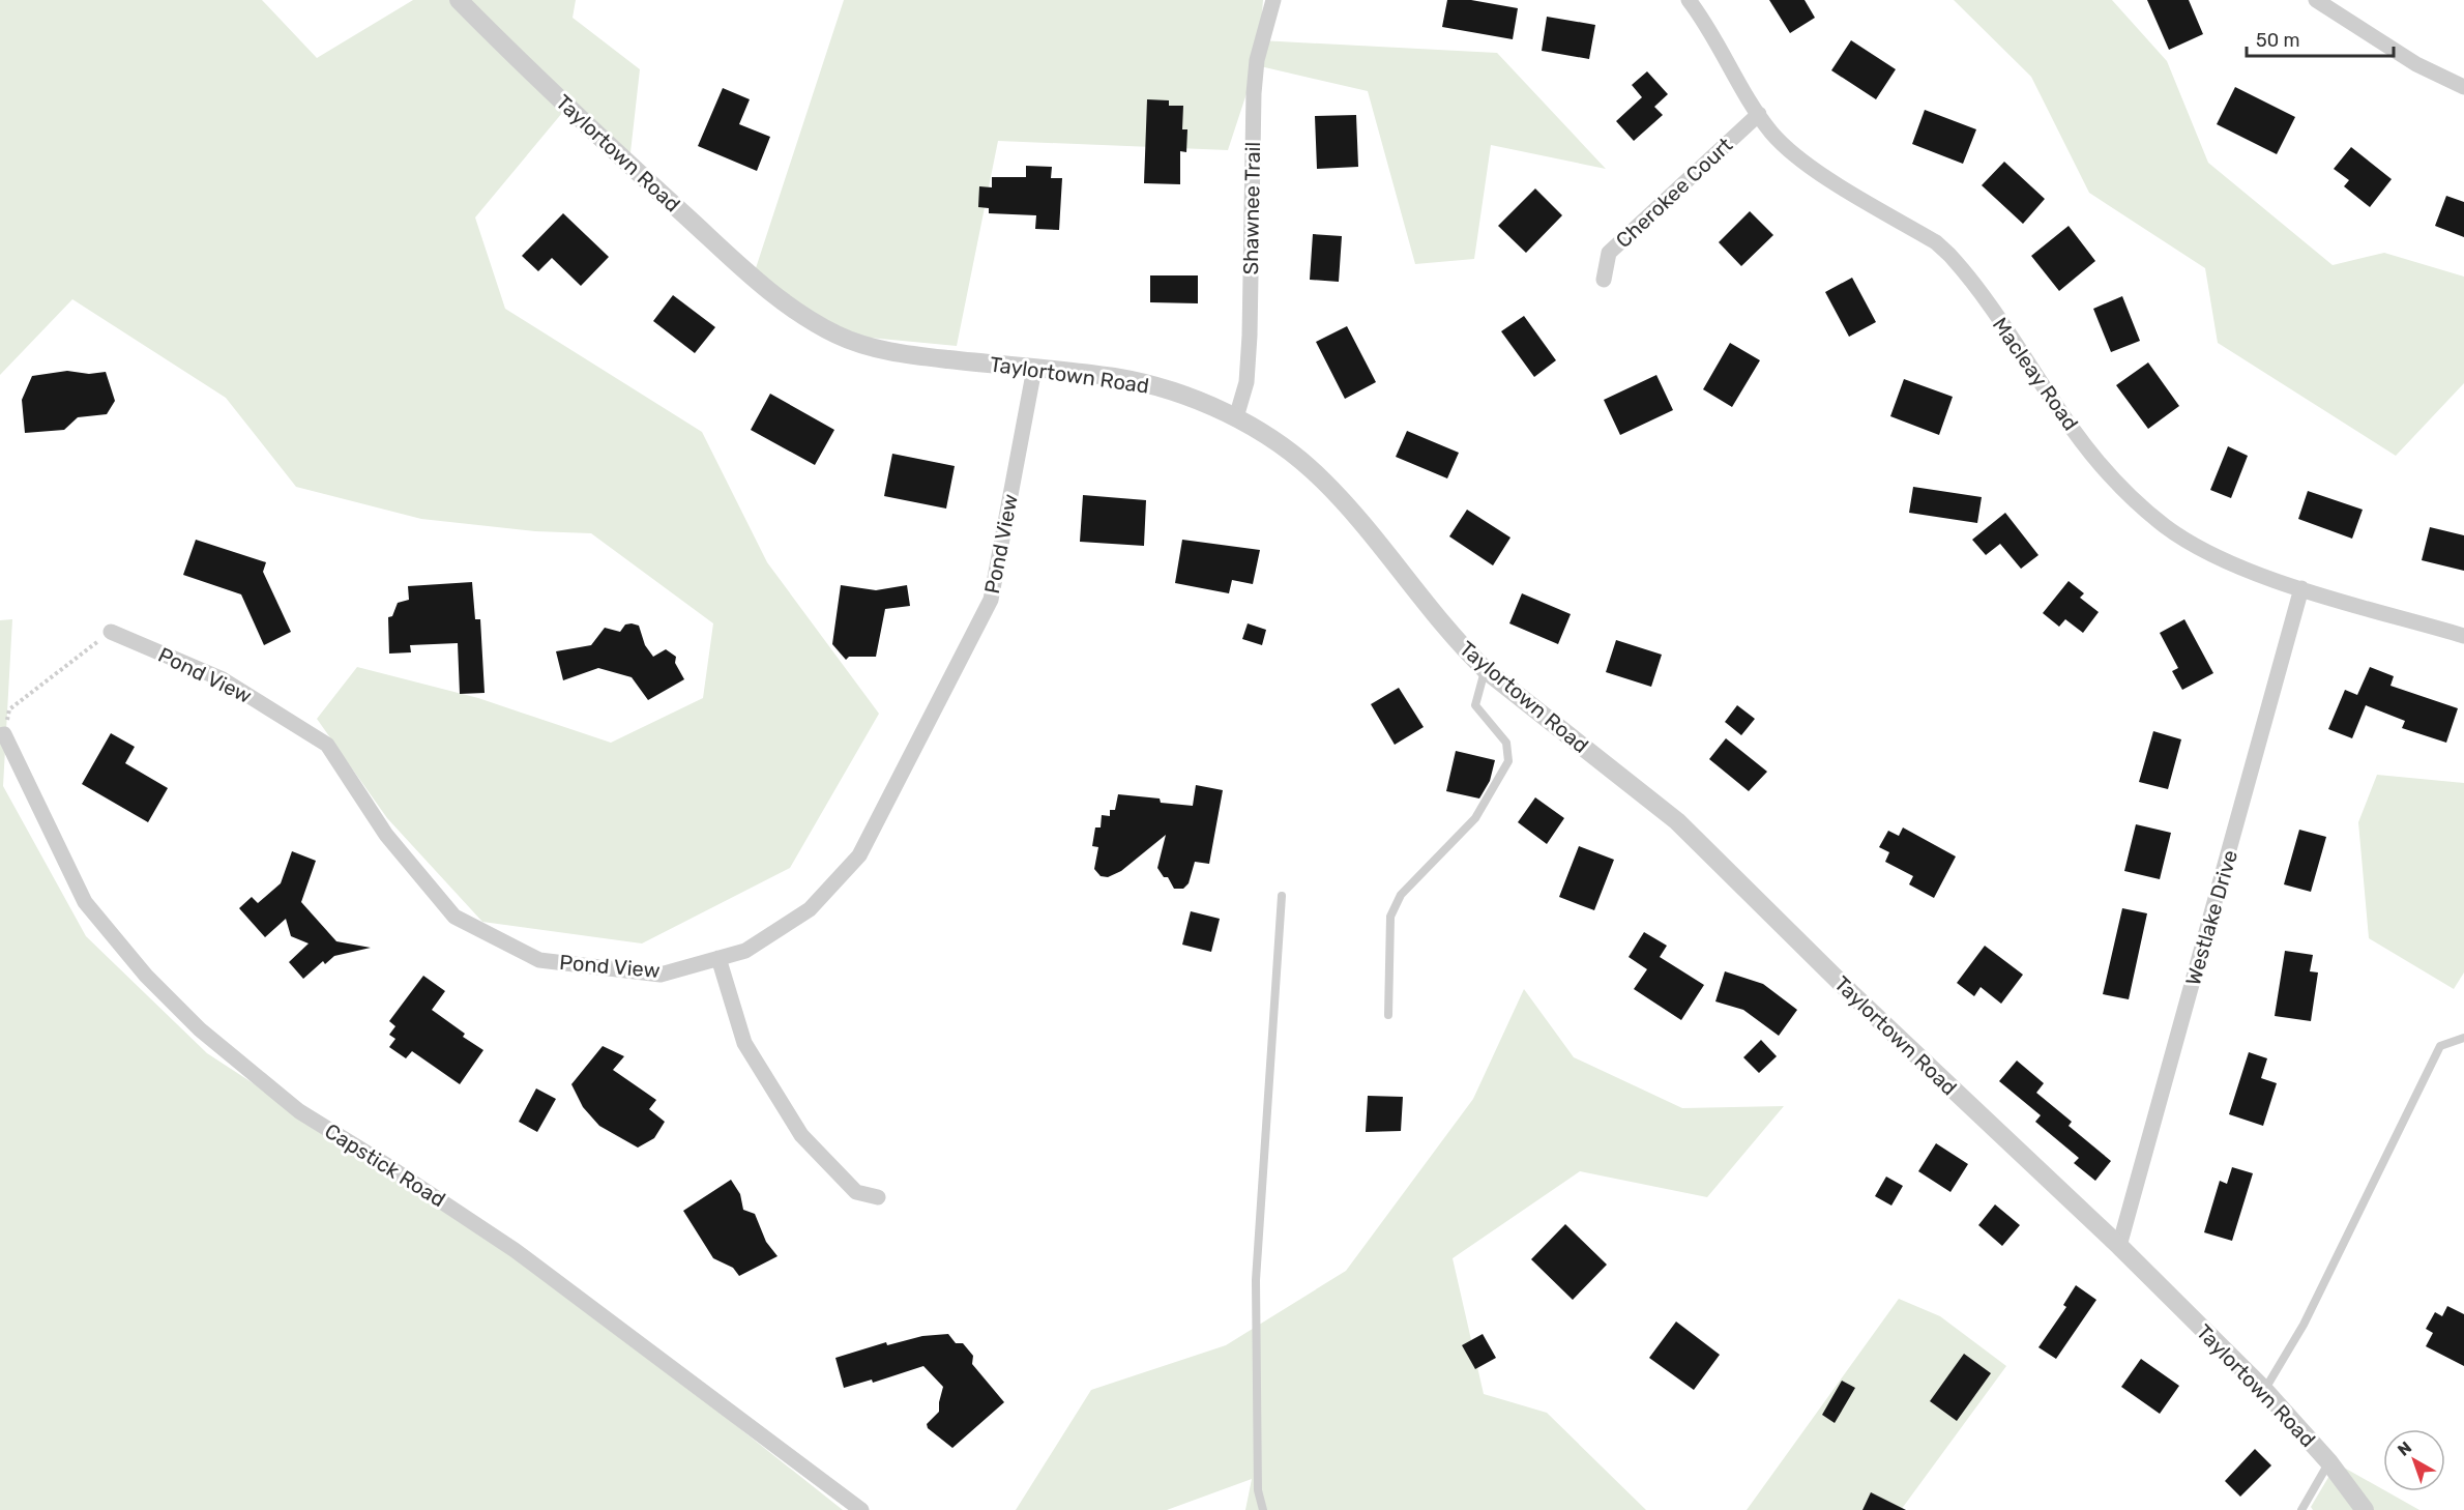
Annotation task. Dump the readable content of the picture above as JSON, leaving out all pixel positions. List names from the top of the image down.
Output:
{
  "streets": {
    "street": [
      "Taylortown Road",
      "Cherokee Court",
      "Shawnee Trail",
      "Macleay Road",
      "Pond View",
      "Westlake Drive",
      "Capstick Road"
    ]
  },
  "crossings": [
    ["Taylortown Road", "Shawnee Trail"],
    ["Taylortown Road", "Pond View"],
    ["Taylortown Road", "Westlake Drive"],
    ["Cherokee Court", "Macleay Road"],
    ["Macleay Road", "Westlake Drive"]
  ],
  "scale_bar": "50 m",
  "north": "top left"
}
